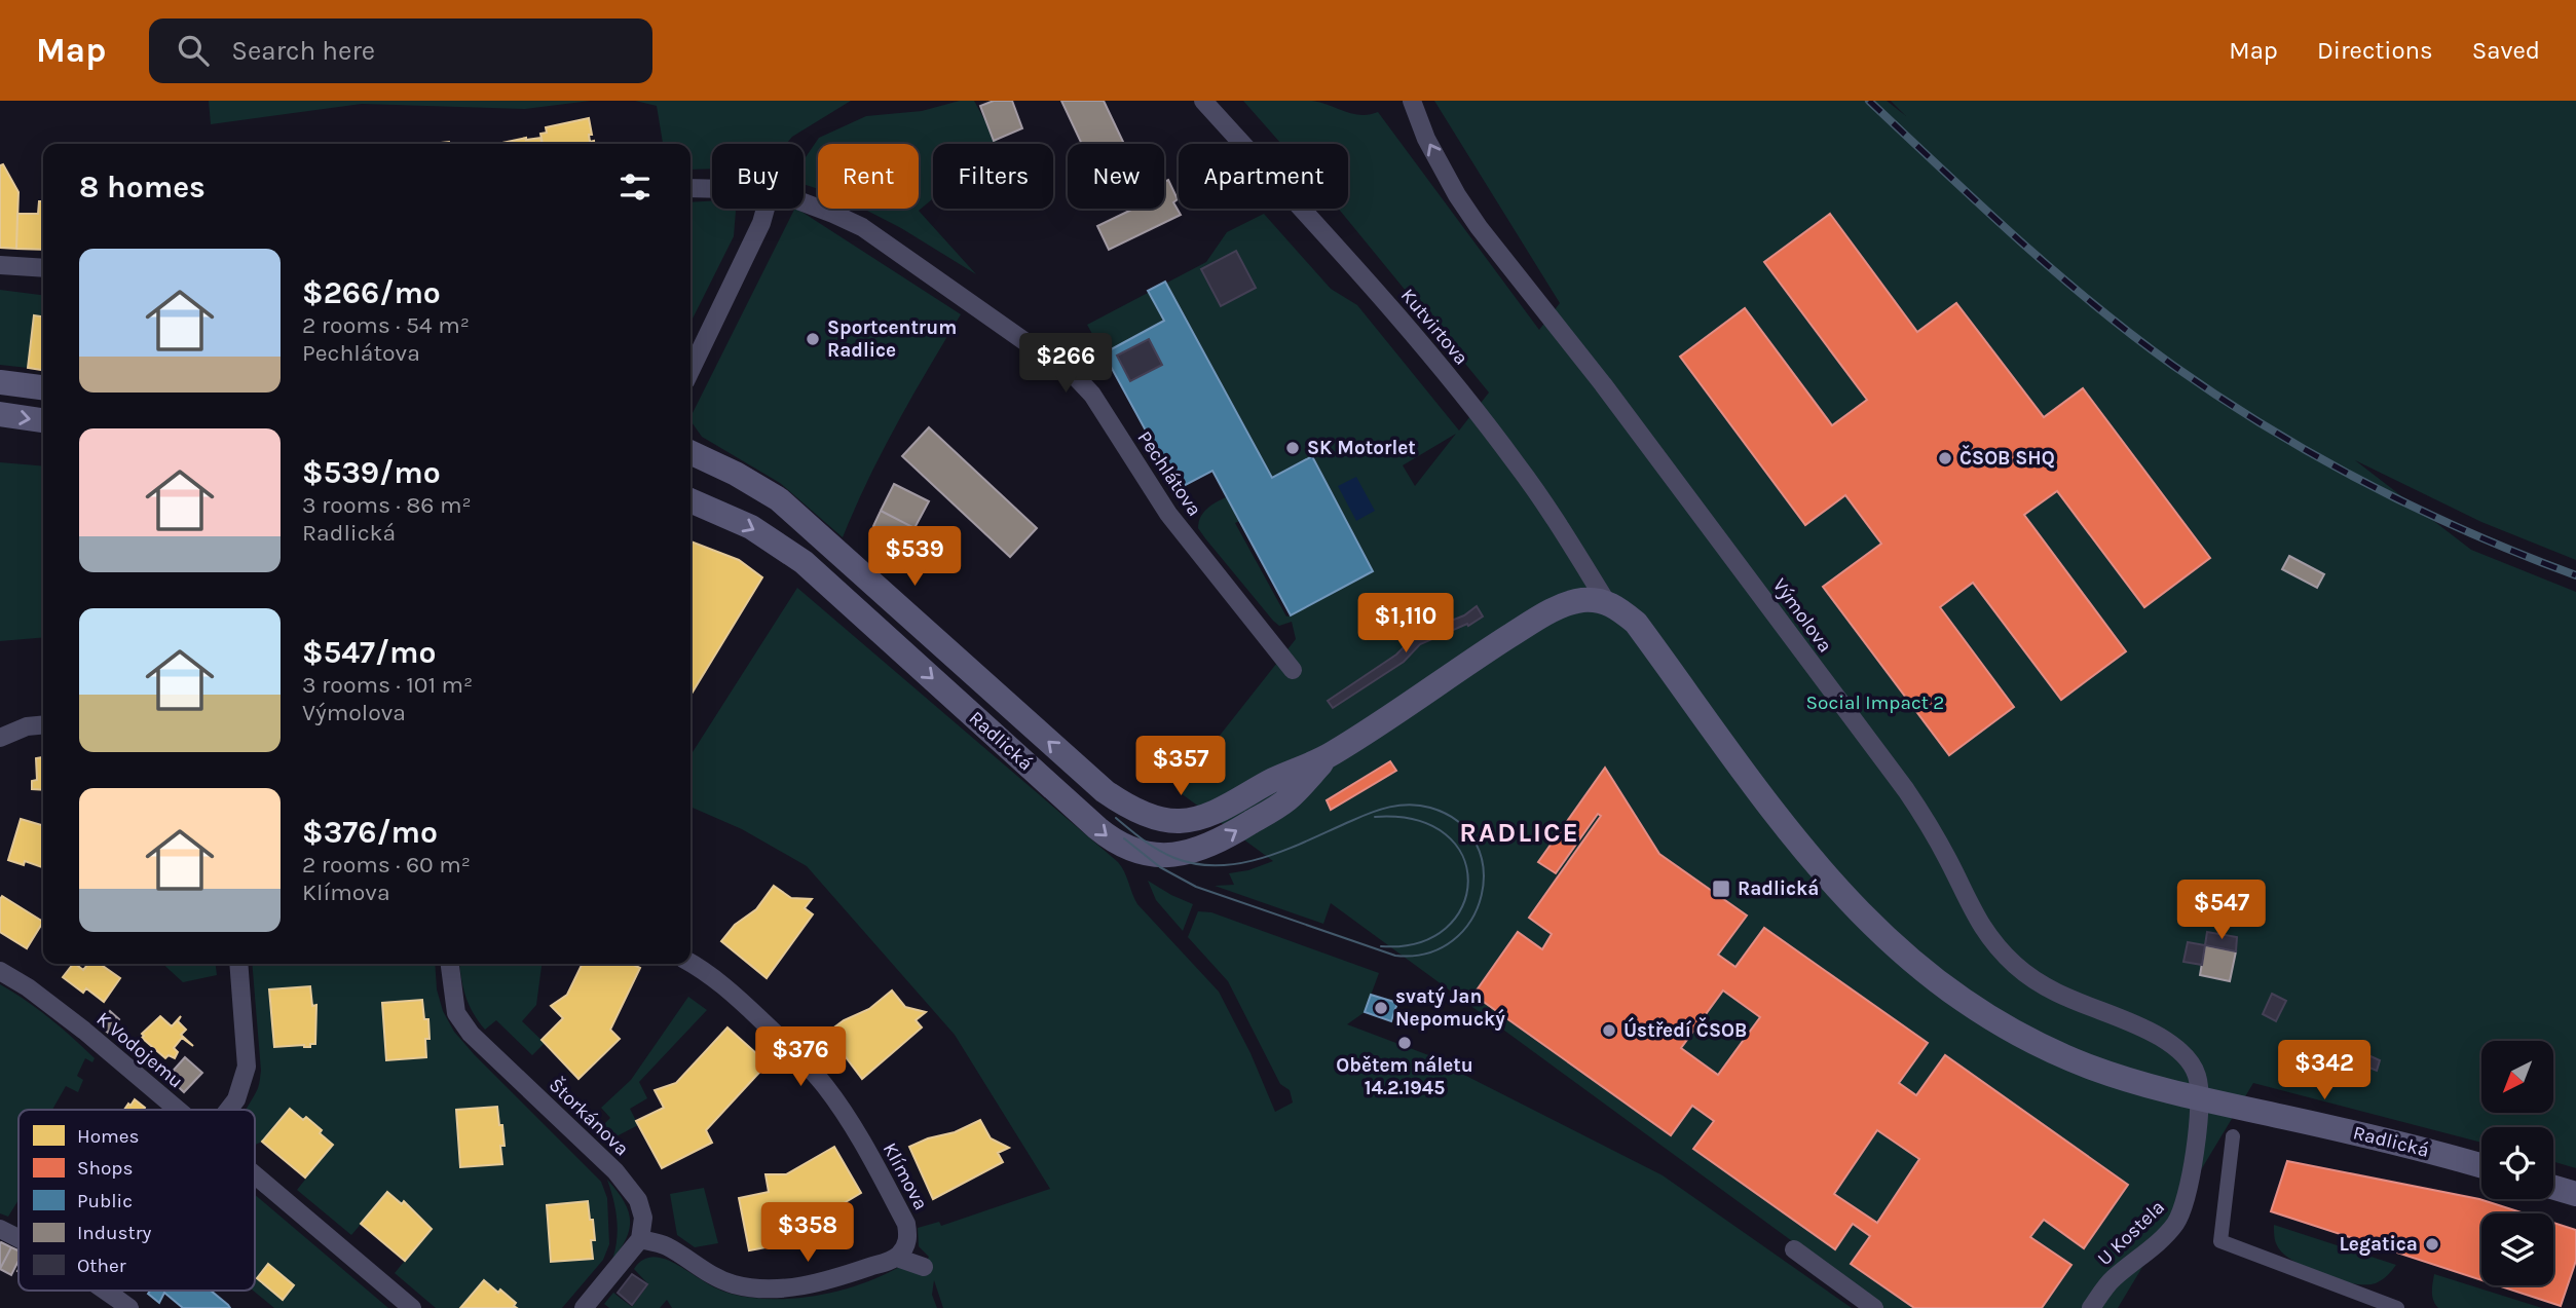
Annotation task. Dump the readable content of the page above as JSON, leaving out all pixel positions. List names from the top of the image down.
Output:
{
  "streets": {
    "main road": ["Radlická"],
    "street": [
      "Kutvirtova",
      "Pechlátova",
      "Výmolova",
      "K Vodojemu",
      "Štorkánova",
      "Klímova",
      "U Kostela"
    ]
  },
  "crossings": [
    ["Kutvirtova", "Radlická"],
    ["Výmolova", "Radlická"],
    ["Výmolova", "U Kostela"],
    ["Radlická", "U Kostela"]
  ],
  "one_way": ["Výmolova"],
  "districts": ["RADLICE"],
  "parks": ["Social Impact 2"],
  "places": {
    "other": [
      "Sportcentrum Radlice",
      "SK Motorlet",
      "ČSOB SHQ",
      "svatý Jan Nepomucký",
      "Ústředí ČSOB",
      "Obětem náletu 14.2.1945",
      "Legatica"
    ],
    "transit": ["Radlická"]
  },
  "legend": [
    "Homes",
    "Shops",
    "Public",
    "Industry",
    "Other"
  ],
  "north": "bottom left",
  "page": {
    "header": "Map",
    "search": "Search here",
    "nav": ["Map", "Directions", "Saved"],
    "chip": [
      "Buy",
      "Rent",
      "Filters",
      "New",
      "Apartment"
    ],
    "heading": "8 homes",
    "list": [
      {
        "name": "$266/mo",
        "note": "2 rooms · 54 m² · Pechlátova"
      },
      {
        "name": "$539/mo",
        "note": "3 rooms · 86 m² · Radlická"
      },
      {
        "name": "$547/mo",
        "note": "3 rooms · 101 m² · Výmolova"
      },
      {
        "name": "$376/mo",
        "note": "2 rooms · 60 m² · Klímova"
      }
    ],
    "price": [
      "$266",
      "$539",
      "$1,110",
      "$357",
      "$547",
      "$376",
      "$342",
      "$358"
    ]
  }
}
